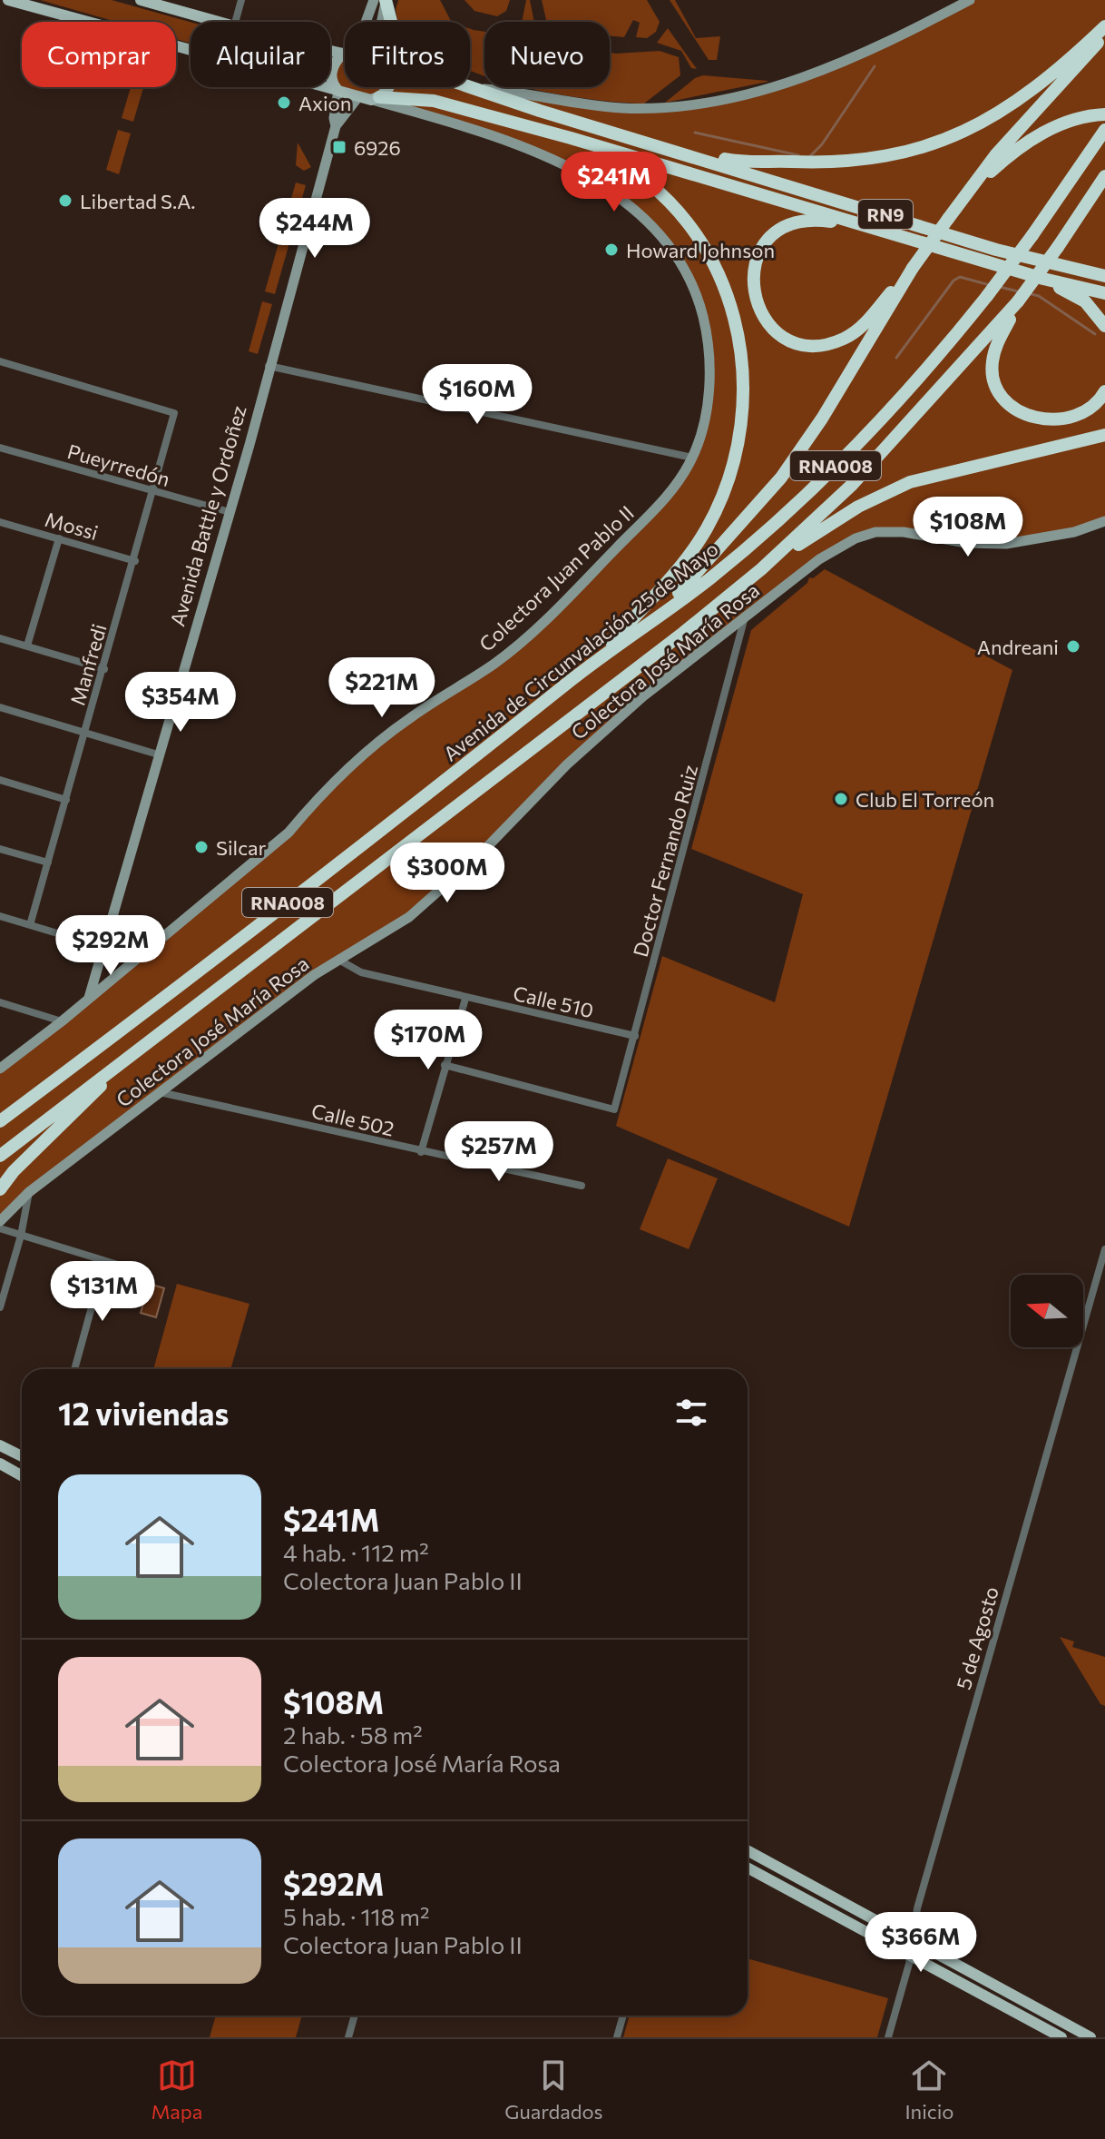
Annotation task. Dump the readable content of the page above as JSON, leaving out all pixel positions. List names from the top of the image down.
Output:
{
  "streets": {
    "highway": ["RN9", "RNA008", "Avenida de Circunvalación 25 de Mayo"],
    "main road": ["Avenida Battle y Ordoñez", "Colectora Juan Pablo II", "Colectora José María Rosa"],
    "street": [
      "Pueyrredón",
      "Mossi",
      "Manfredi",
      "Doctor Fernando Ruiz",
      "Calle 510",
      "Calle 502",
      "5 de Agosto"
    ]
  },
  "crossings": [
    ["RN9", "Colectora Juan Pablo II"],
    ["Pueyrredón", "Avenida Battle y Ordoñez"],
    ["Pueyrredón", "Manfredi"],
    ["Avenida Battle y Ordoñez", "Colectora Juan Pablo II"],
    ["Mossi", "Manfredi"],
    ["Colectora José María Rosa", "Doctor Fernando Ruiz"],
    ["Colectora José María Rosa", "Calle 510"],
    ["Colectora José María Rosa", "Calle 502"],
    ["Doctor Fernando Ruiz", "Calle 510"]
  ],
  "places": {
    "other": [
      "Axion",
      "Libertad S.A.",
      "Howard Johnson",
      "Andreani",
      "Club El Torreón",
      "Silcar"
    ],
    "transit": ["6926"]
  },
  "north": "left",
  "page": {
    "chip": [
      "Comprar",
      "Alquilar",
      "Filtros",
      "Nuevo"
    ],
    "price": [
      "$241M",
      "$244M",
      "$160M",
      "$108M",
      "$221M",
      "$354M",
      "$300M",
      "$292M",
      "$170M",
      "$257M",
      "$131M",
      "$366M"
    ],
    "heading": "12 viviendas",
    "list": [
      {
        "name": "$241M",
        "note": "4 hab. · 112 m² · Colectora Juan Pablo II"
      },
      {
        "name": "$108M",
        "note": "2 hab. · 58 m² · Colectora José María Rosa"
      },
      {
        "name": "$292M",
        "note": "5 hab. · 118 m² · Colectora Juan Pablo II"
      }
    ],
    "tabs": ["Mapa", "Guardados", "Inicio"]
  }
}
